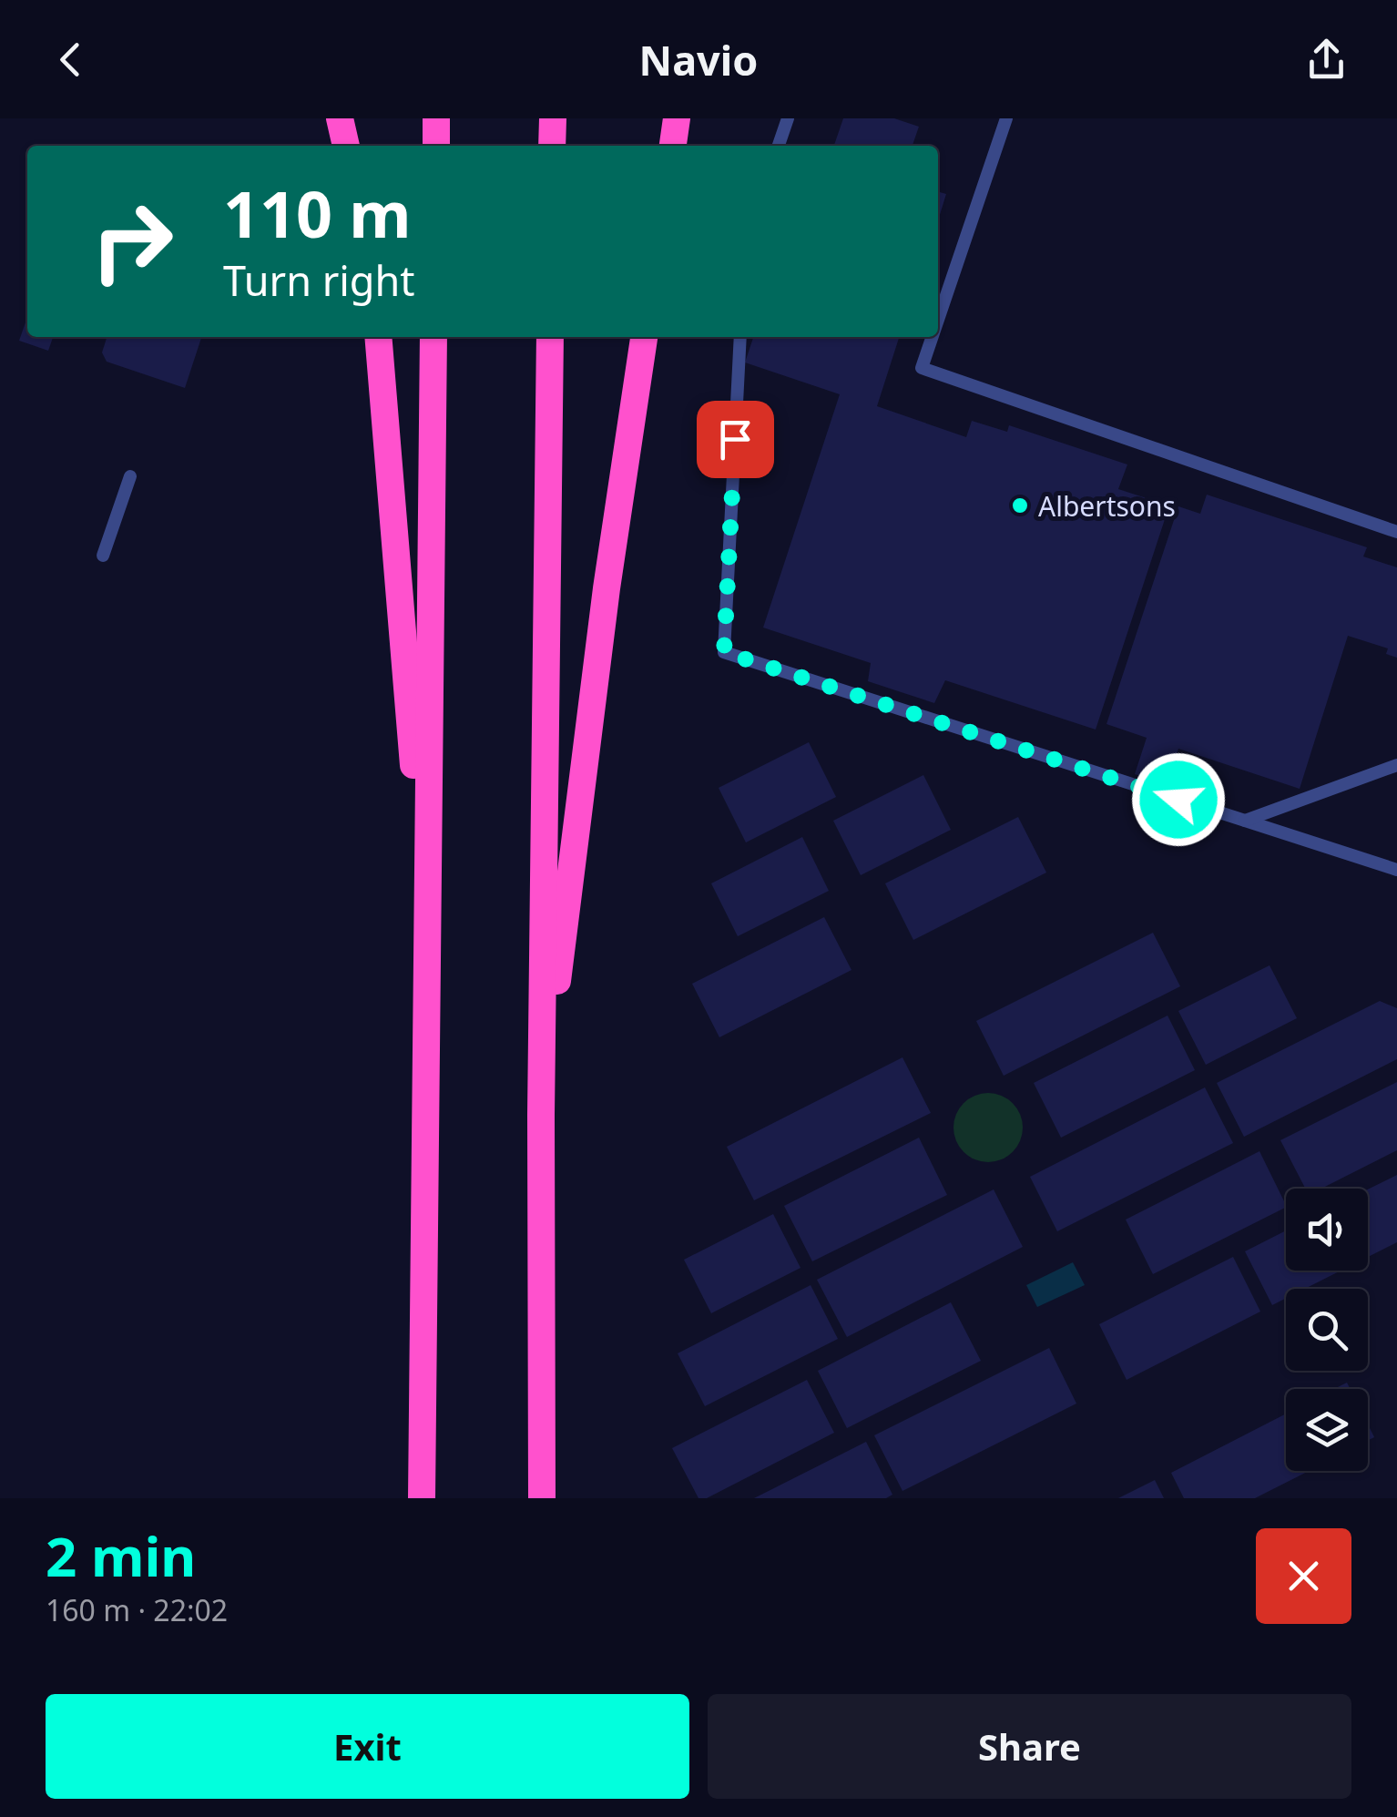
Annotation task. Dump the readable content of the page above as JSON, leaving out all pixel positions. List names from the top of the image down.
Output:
{
  "places": ["Albertsons"],
  "page": {
    "header": "Navio",
    "turn": ["110 m", "Turn right"],
    "heading": ["2 min", "160 m · 22:02"],
    "buttons": ["Exit", "Share"]
  }
}
